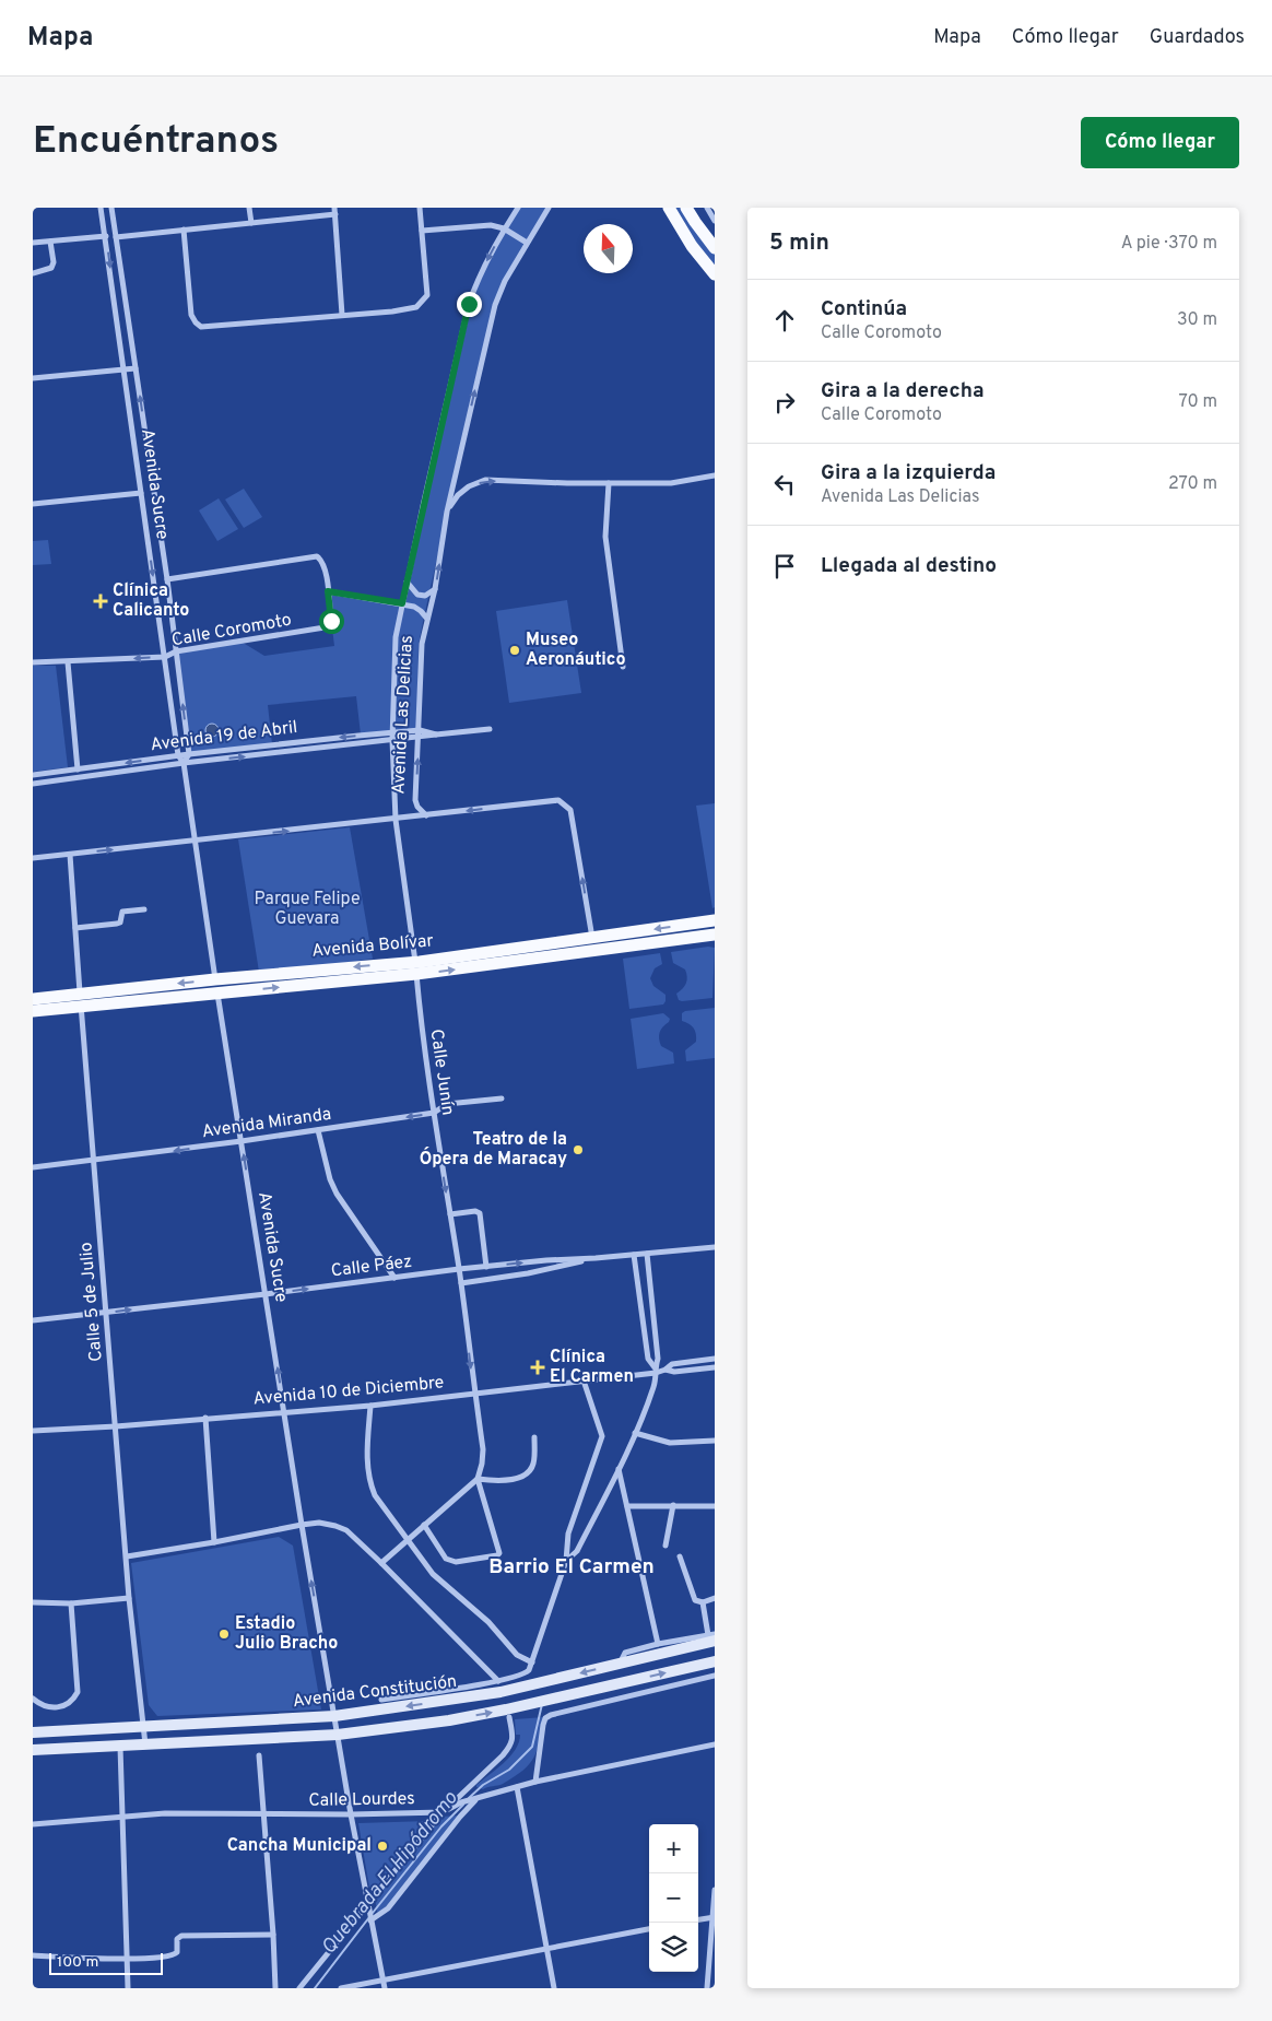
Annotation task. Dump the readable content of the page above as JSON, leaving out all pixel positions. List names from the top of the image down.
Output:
{
  "streets": {
    "main road": ["Avenida Bolívar"],
    "street": [
      "Avenida Sucre",
      "Calle Coromoto",
      "Avenida Las Delicias",
      "Avenida 19 de Abril",
      "Calle Junín",
      "Avenida Miranda",
      "Calle Páez",
      "Calle 5 de Julio",
      "Avenida 10 de Diciembre",
      "Avenida Constitución",
      "Calle Lourdes"
    ]
  },
  "crossings": [
    ["Avenida Sucre", "Calle Coromoto"],
    ["Avenida Sucre", "Avenida 19 de Abril"],
    ["Avenida Sucre", "Avenida Bolívar"],
    ["Avenida Sucre", "Avenida Miranda"],
    ["Avenida Sucre", "Calle Páez"],
    ["Avenida Sucre", "Avenida 10 de Diciembre"],
    ["Avenida Sucre", "Avenida Constitución"],
    ["Avenida Sucre", "Calle Lourdes"],
    ["Avenida Las Delicias", "Avenida 19 de Abril"],
    ["Avenida Las Delicias", "Calle Junín"],
    ["Avenida Bolívar", "Calle Junín"],
    ["Avenida Bolívar", "Calle 5 de Julio"],
    ["Calle Junín", "Avenida Miranda"],
    ["Calle Junín", "Calle Páez"],
    ["Calle Junín", "Avenida 10 de Diciembre"],
    ["Avenida Miranda", "Calle 5 de Julio"],
    ["Calle Páez", "Calle 5 de Julio"],
    ["Calle 5 de Julio", "Avenida 10 de Diciembre"],
    ["Calle 5 de Julio", "Avenida Constitución"]
  ],
  "one_way": ["Avenida Miranda", "Calle Páez"],
  "districts": ["Barrio El Carmen"],
  "water": ["Quebrada El Hipódromo"],
  "parks": ["Parque Felipe Guevara"],
  "places": {
    "health": ["Clínica Calicanto", "Clínica El Carmen"],
    "other": [
      "Museo Aeronáutico",
      "Teatro de la Ópera de Maracay",
      "Estadio Julio Bracho",
      "Cancha Municipal"
    ]
  },
  "scale_bar": "100 m",
  "north": "top",
  "page": {
    "header": "Mapa",
    "nav": ["Mapa", "Cómo llegar", "Guardados"],
    "buttons": "Cómo llegar",
    "title": "Encuéntranos",
    "heading": ["5 min", "A pie · 370 m"],
    "list": [
      ["Continúa", "Calle Coromoto", "30 m"],
      ["Gira a la derecha", "Calle Coromoto", "70 m"],
      ["Gira a la izquierda", "Avenida Las Delicias", "270 m"],
      "Llegada al destino"
    ],
    "map_buttons": ["+", "−"],
    "scale": "100 m"
  }
}
